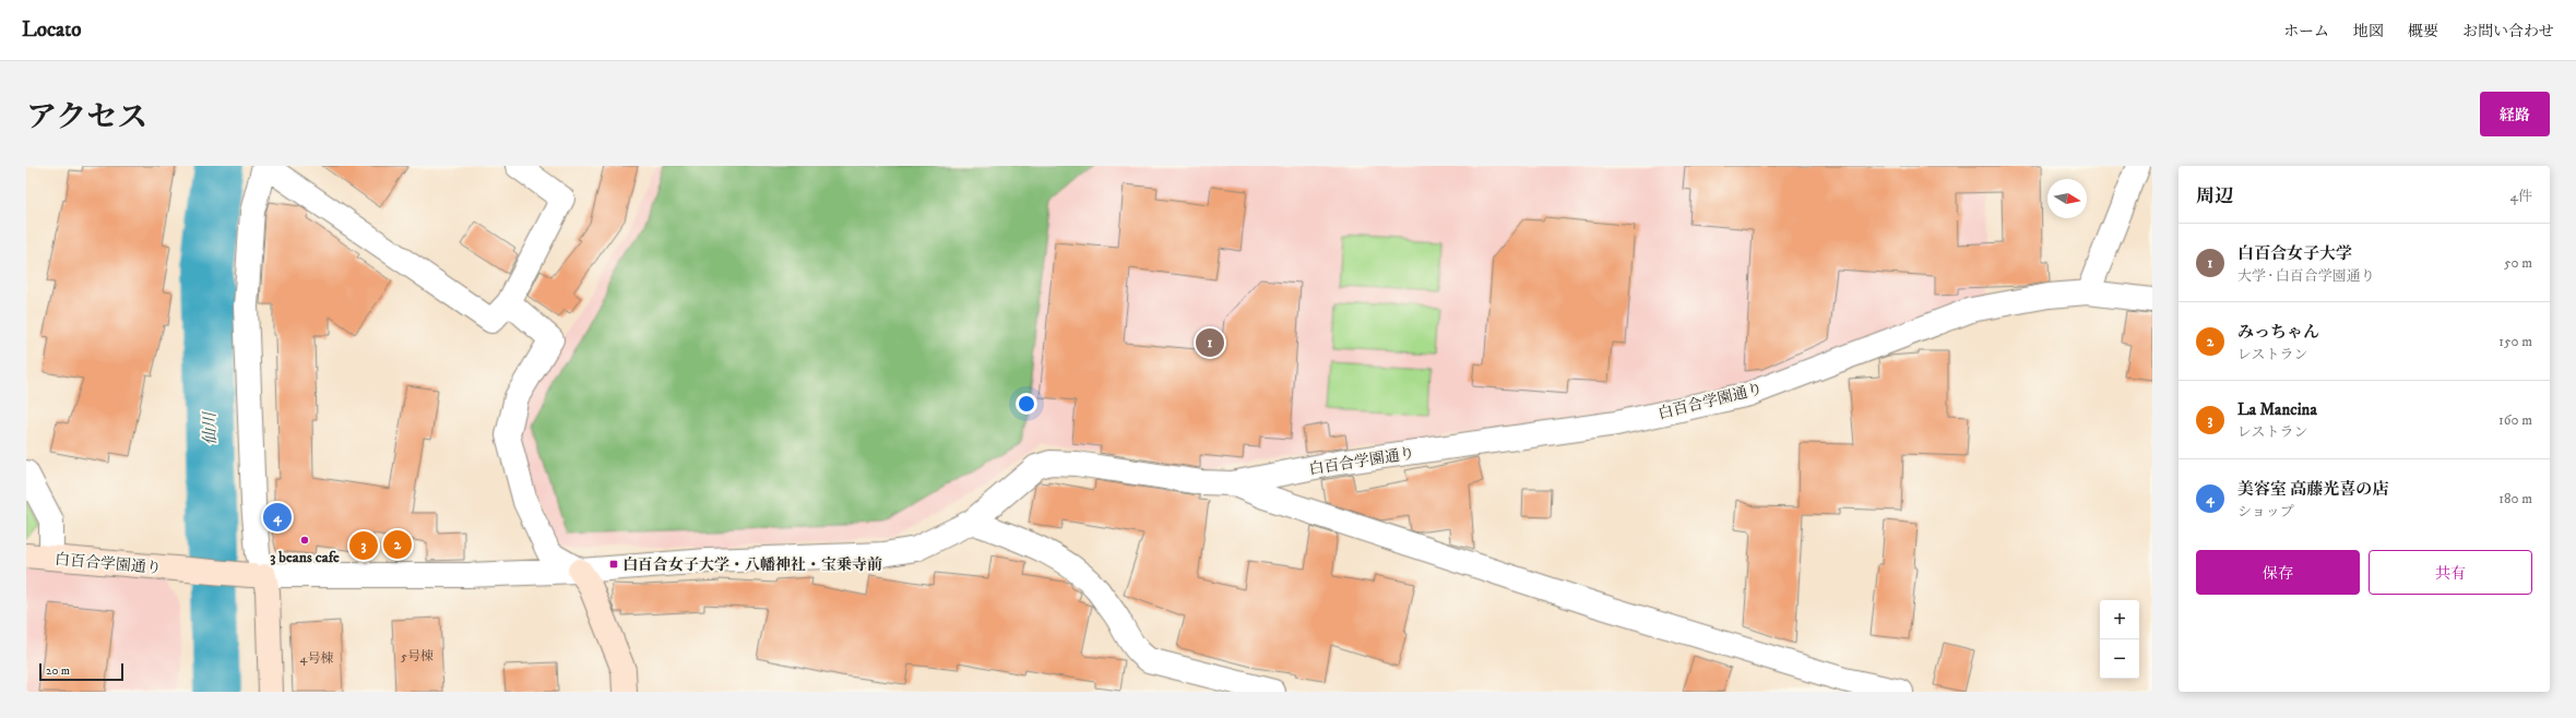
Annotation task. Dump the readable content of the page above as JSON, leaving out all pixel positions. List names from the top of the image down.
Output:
{
  "streets": {
    "street": ["白百合学園通り"]
  },
  "water": ["仙川"],
  "places": {
    "other": ["3 beans cafe"],
    "transit": ["白百合女子大学・八幡神社・宝乗寺前"]
  },
  "house_numbers": ["5号棟", "4号棟"],
  "scale_bar": "20 m",
  "north": "right",
  "page": {
    "header": "Locato",
    "nav": [
      "ホーム",
      "地図",
      "概要",
      "お問い合わせ"
    ],
    "title": "アクセス",
    "buttons": [
      "経路",
      ["保存", "共有"]
    ],
    "heading": ["周辺", "4件"],
    "list": [
      {
        "mark": "1",
        "name": "白百合女子大学",
        "note": "大学 · 白百合学園通り",
        "value": "50 m"
      },
      {
        "mark": "2",
        "name": "みっちゃん",
        "note": "レストラン",
        "value": "150 m"
      },
      {
        "mark": "3",
        "name": "La Mancina",
        "note": "レストラン",
        "value": "160 m"
      },
      {
        "mark": "4",
        "name": "美容室 高藤光喜の店",
        "note": "ショップ",
        "value": "180 m"
      }
    ],
    "pins": [
      "1",
      "4",
      "2",
      "3"
    ],
    "map_buttons": ["+", "−"],
    "scale": "20 m"
  }
}
